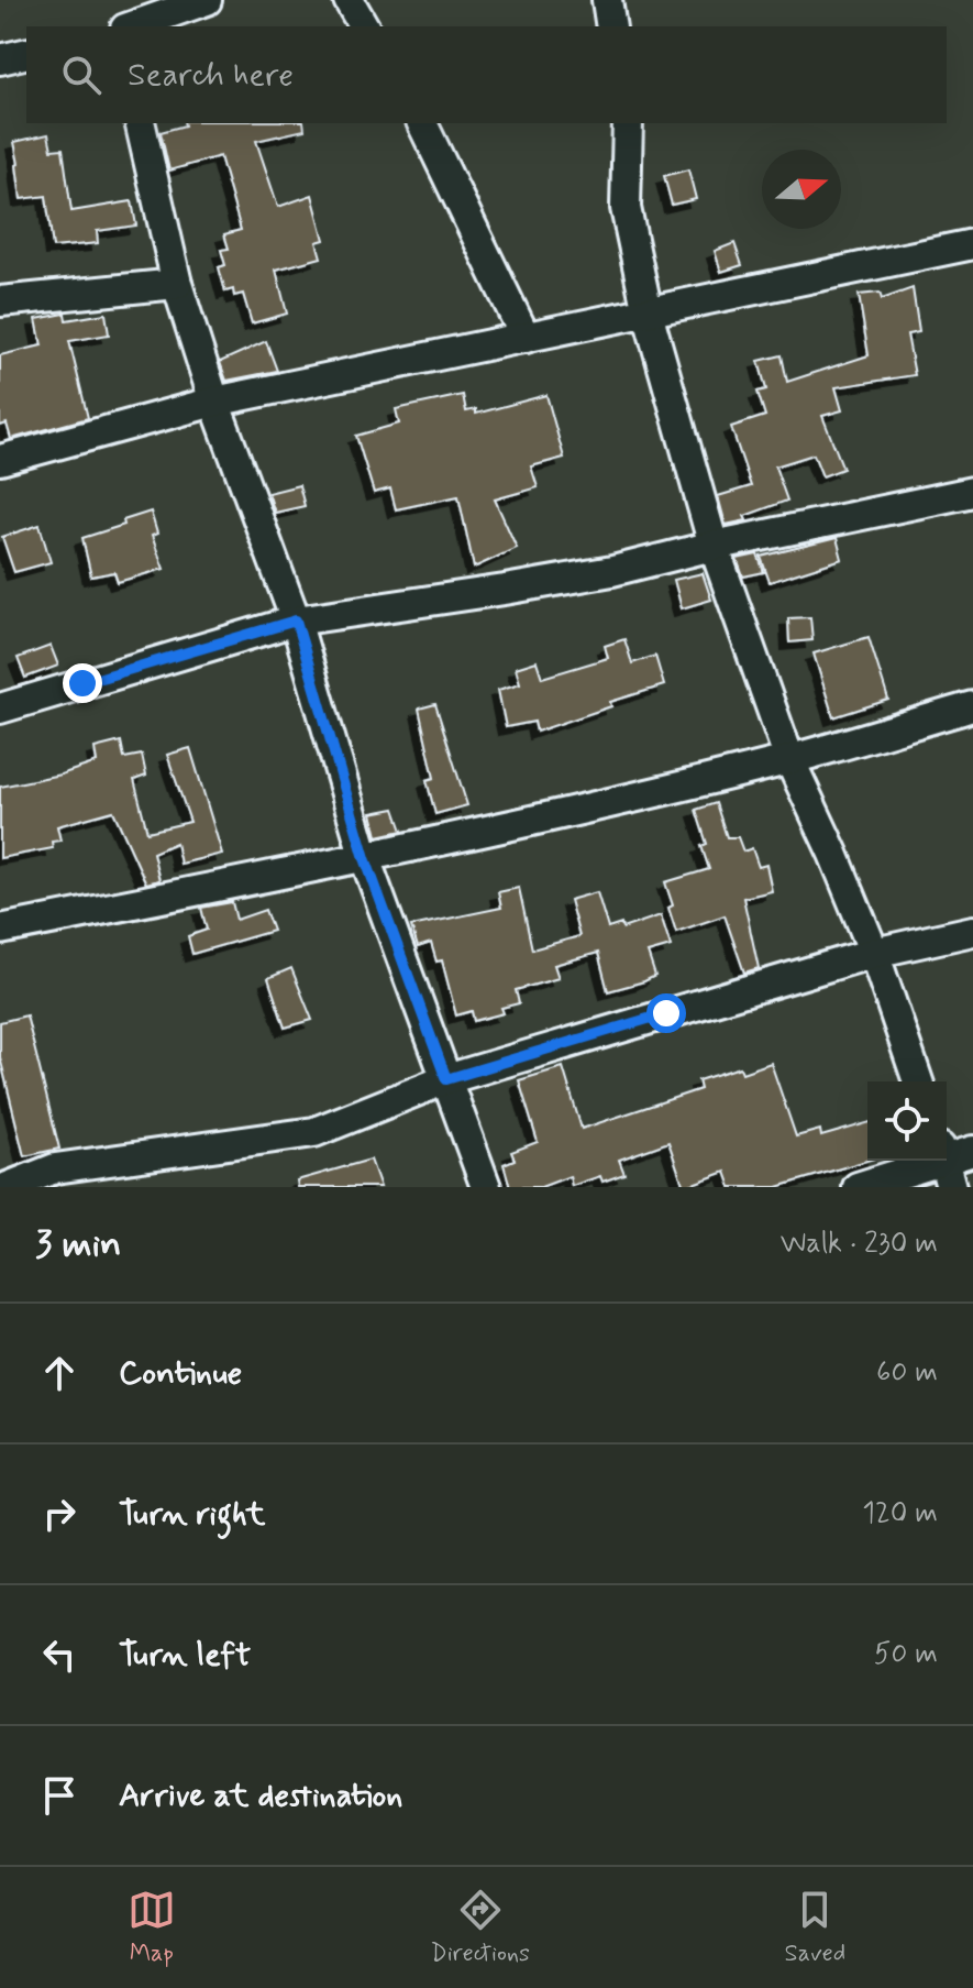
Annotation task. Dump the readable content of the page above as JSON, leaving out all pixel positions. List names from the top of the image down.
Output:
{
  "north": "right",
  "page": {
    "search": "Search here",
    "heading": ["3 min", "Walk · 230 m"],
    "list": [
      ["Continue", "60 m"],
      ["Turn right", "120 m"],
      ["Turn left", "50 m"],
      "Arrive at destination"
    ],
    "nav": ["Map", "Directions", "Saved"]
  }
}
